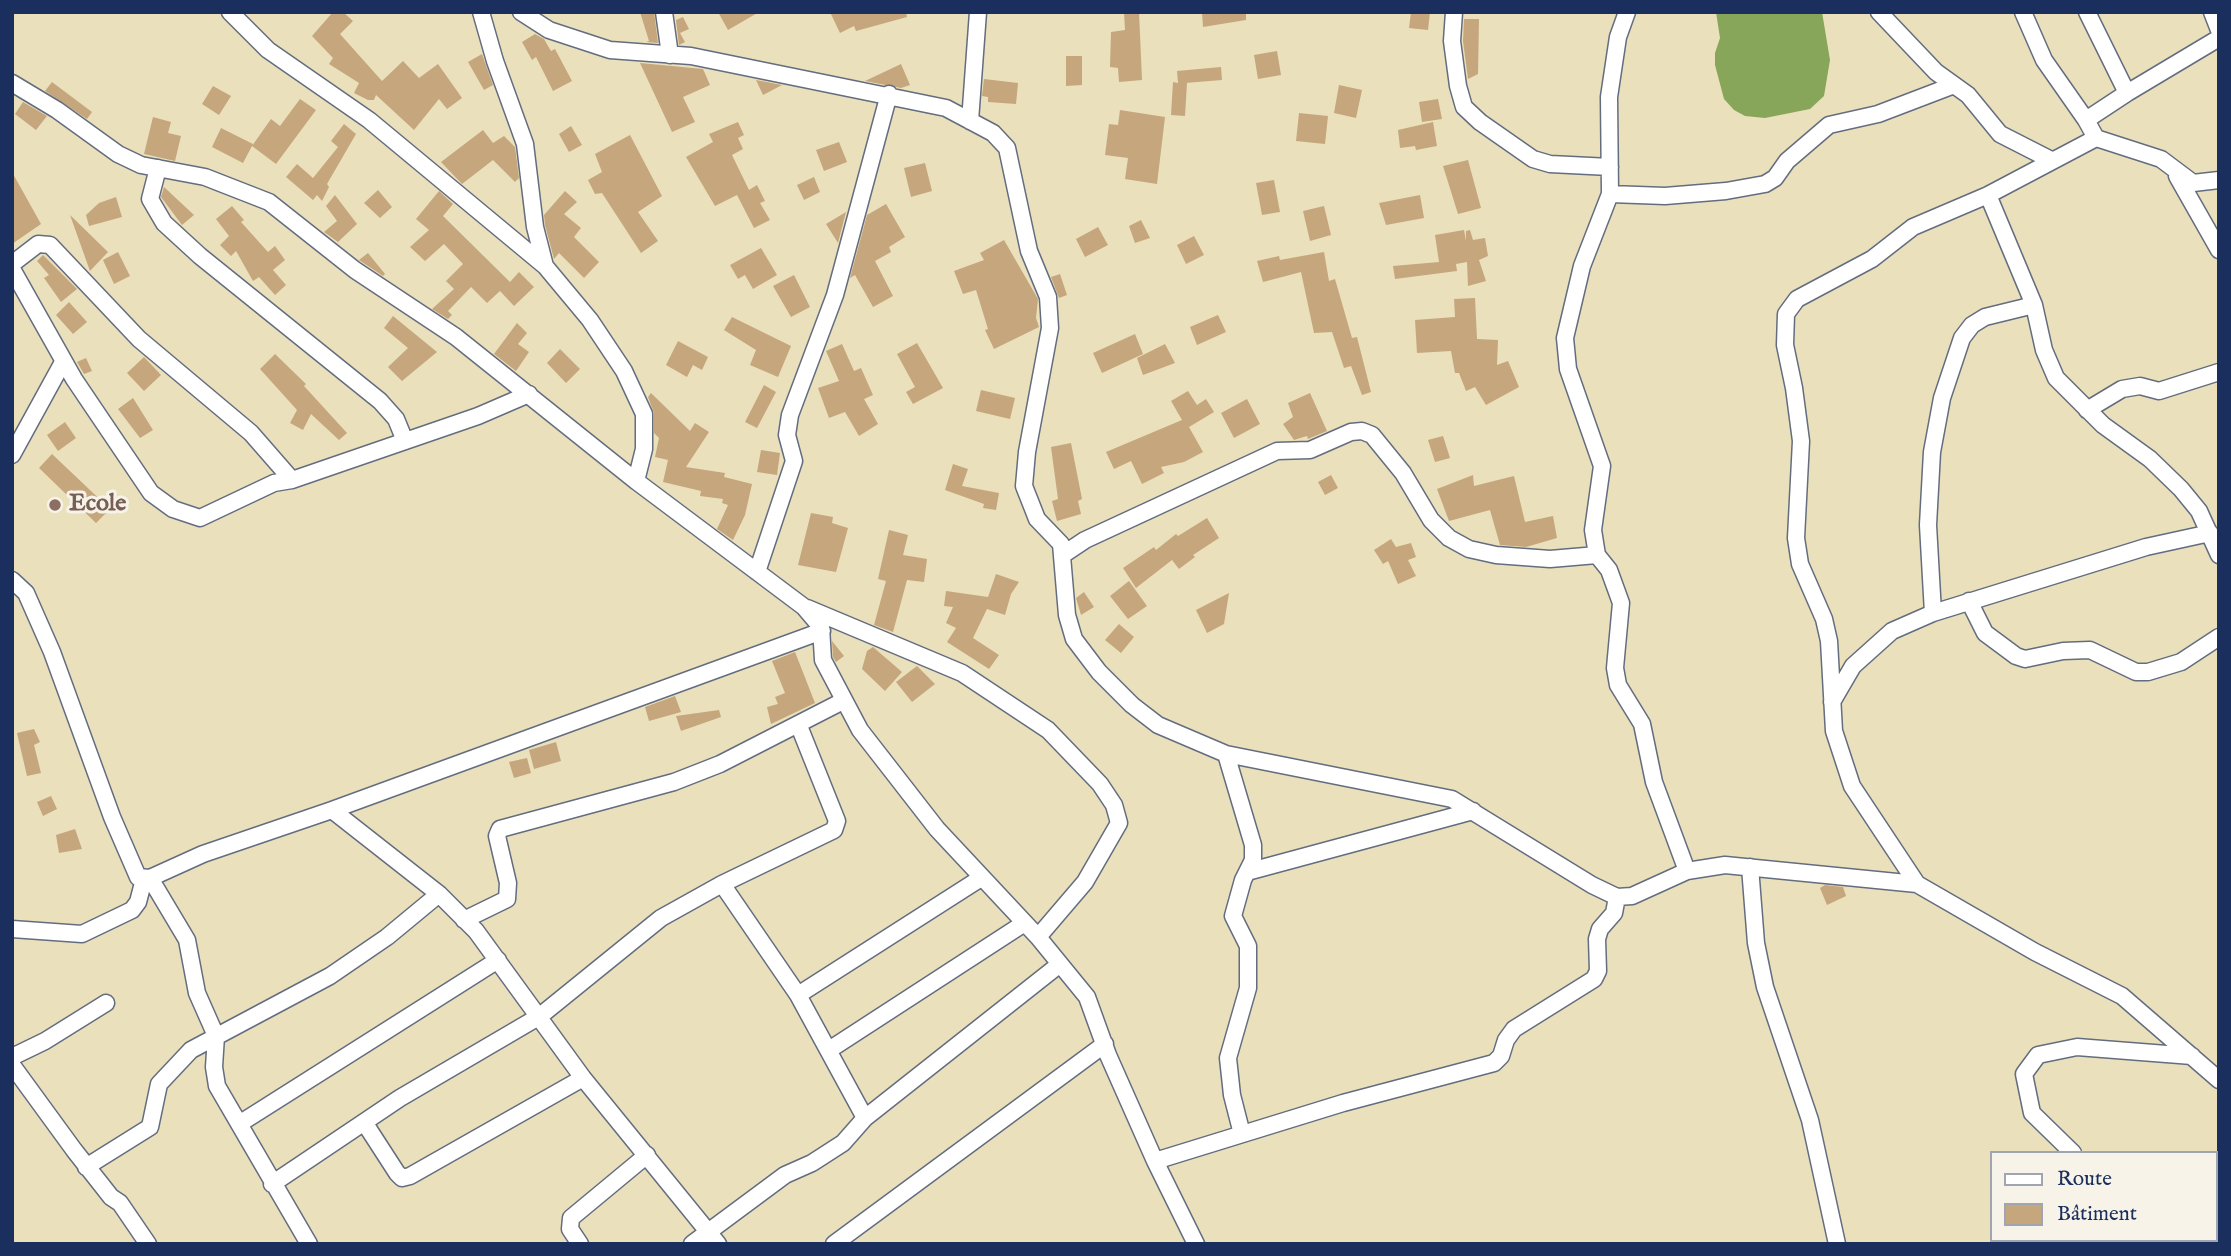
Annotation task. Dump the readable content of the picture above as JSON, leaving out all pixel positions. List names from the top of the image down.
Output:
{
  "places": ["Ecole"],
  "legend": ["Route", "Bâtiment"]
}
